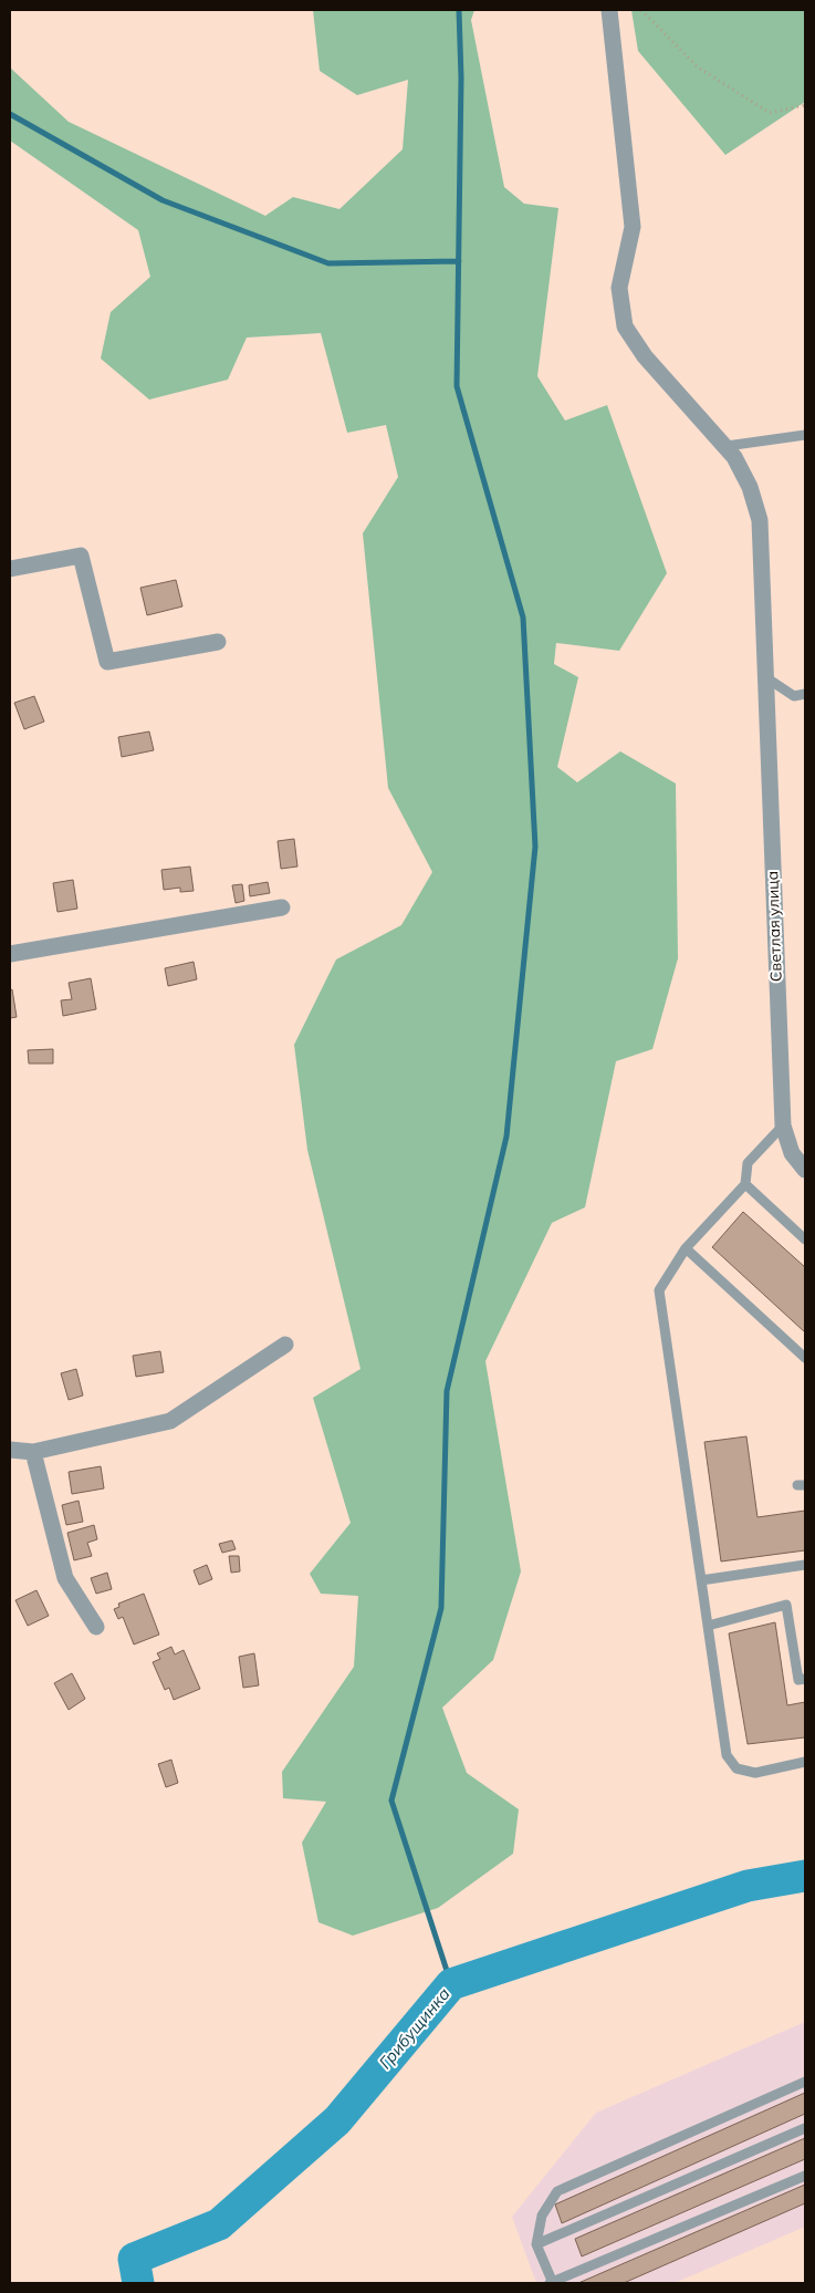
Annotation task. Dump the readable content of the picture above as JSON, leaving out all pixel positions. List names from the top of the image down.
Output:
{
  "streets": {
    "street": ["Светлая улица"]
  },
  "water": ["Грибущинка"]
}
